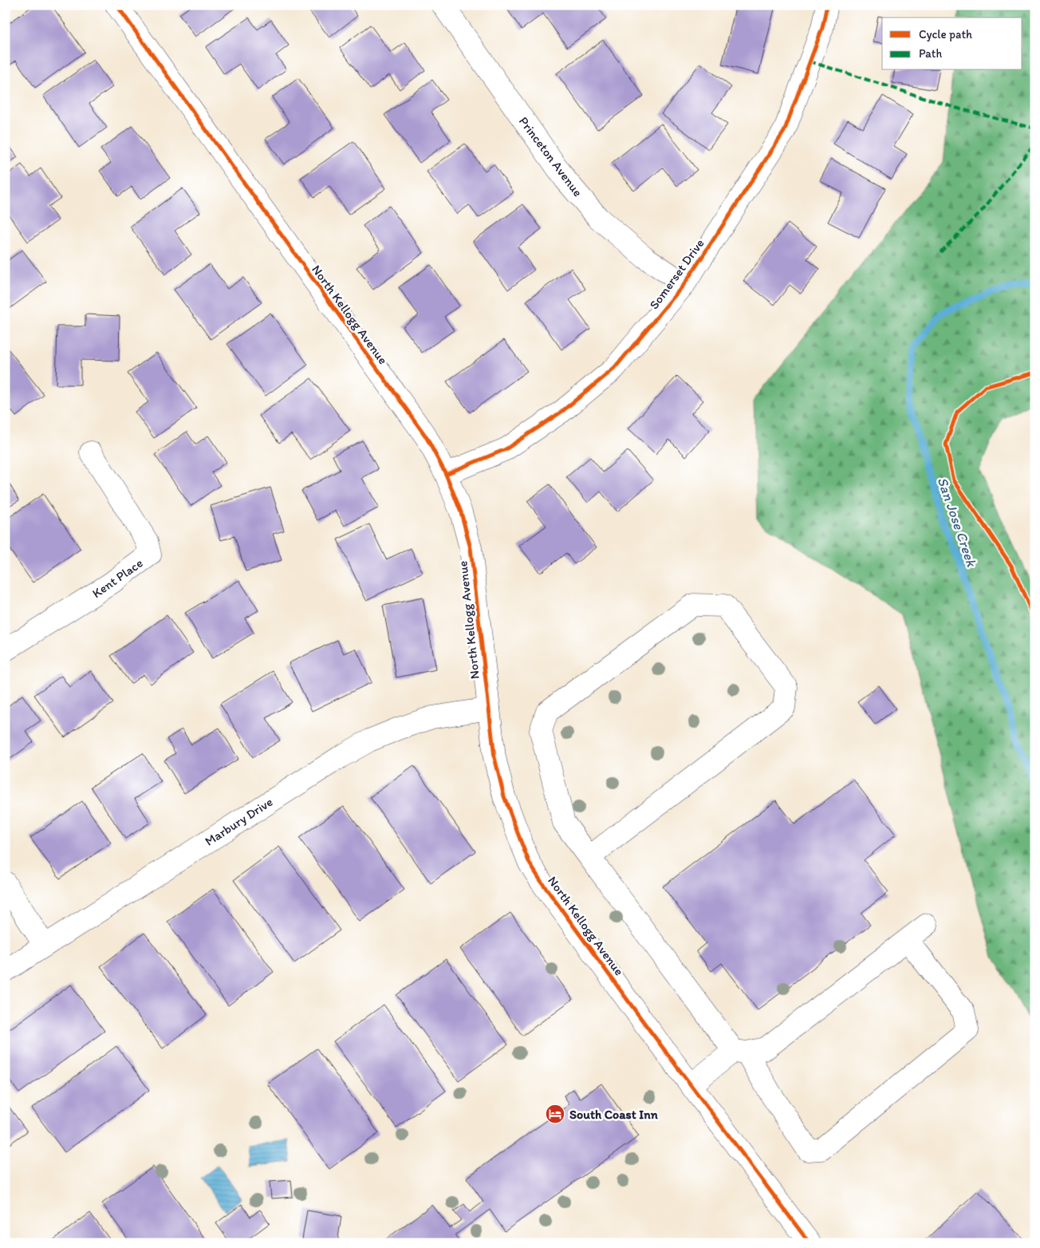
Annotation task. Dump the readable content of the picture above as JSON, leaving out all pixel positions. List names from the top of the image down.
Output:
{
  "streets": {
    "street": [
      "Princeton Avenue",
      "Somerset Drive",
      "North Kellogg Avenue",
      "Kent Place",
      "Marbury Drive"
    ]
  },
  "crossings": [
    ["Princeton Avenue", "Somerset Drive"],
    ["Somerset Drive", "North Kellogg Avenue"],
    ["North Kellogg Avenue", "Marbury Drive"]
  ],
  "water": ["San Jose Creek"],
  "places": {
    "hotel": ["South Coast Inn"]
  },
  "legend": ["Cycle path", "Path"]
}
